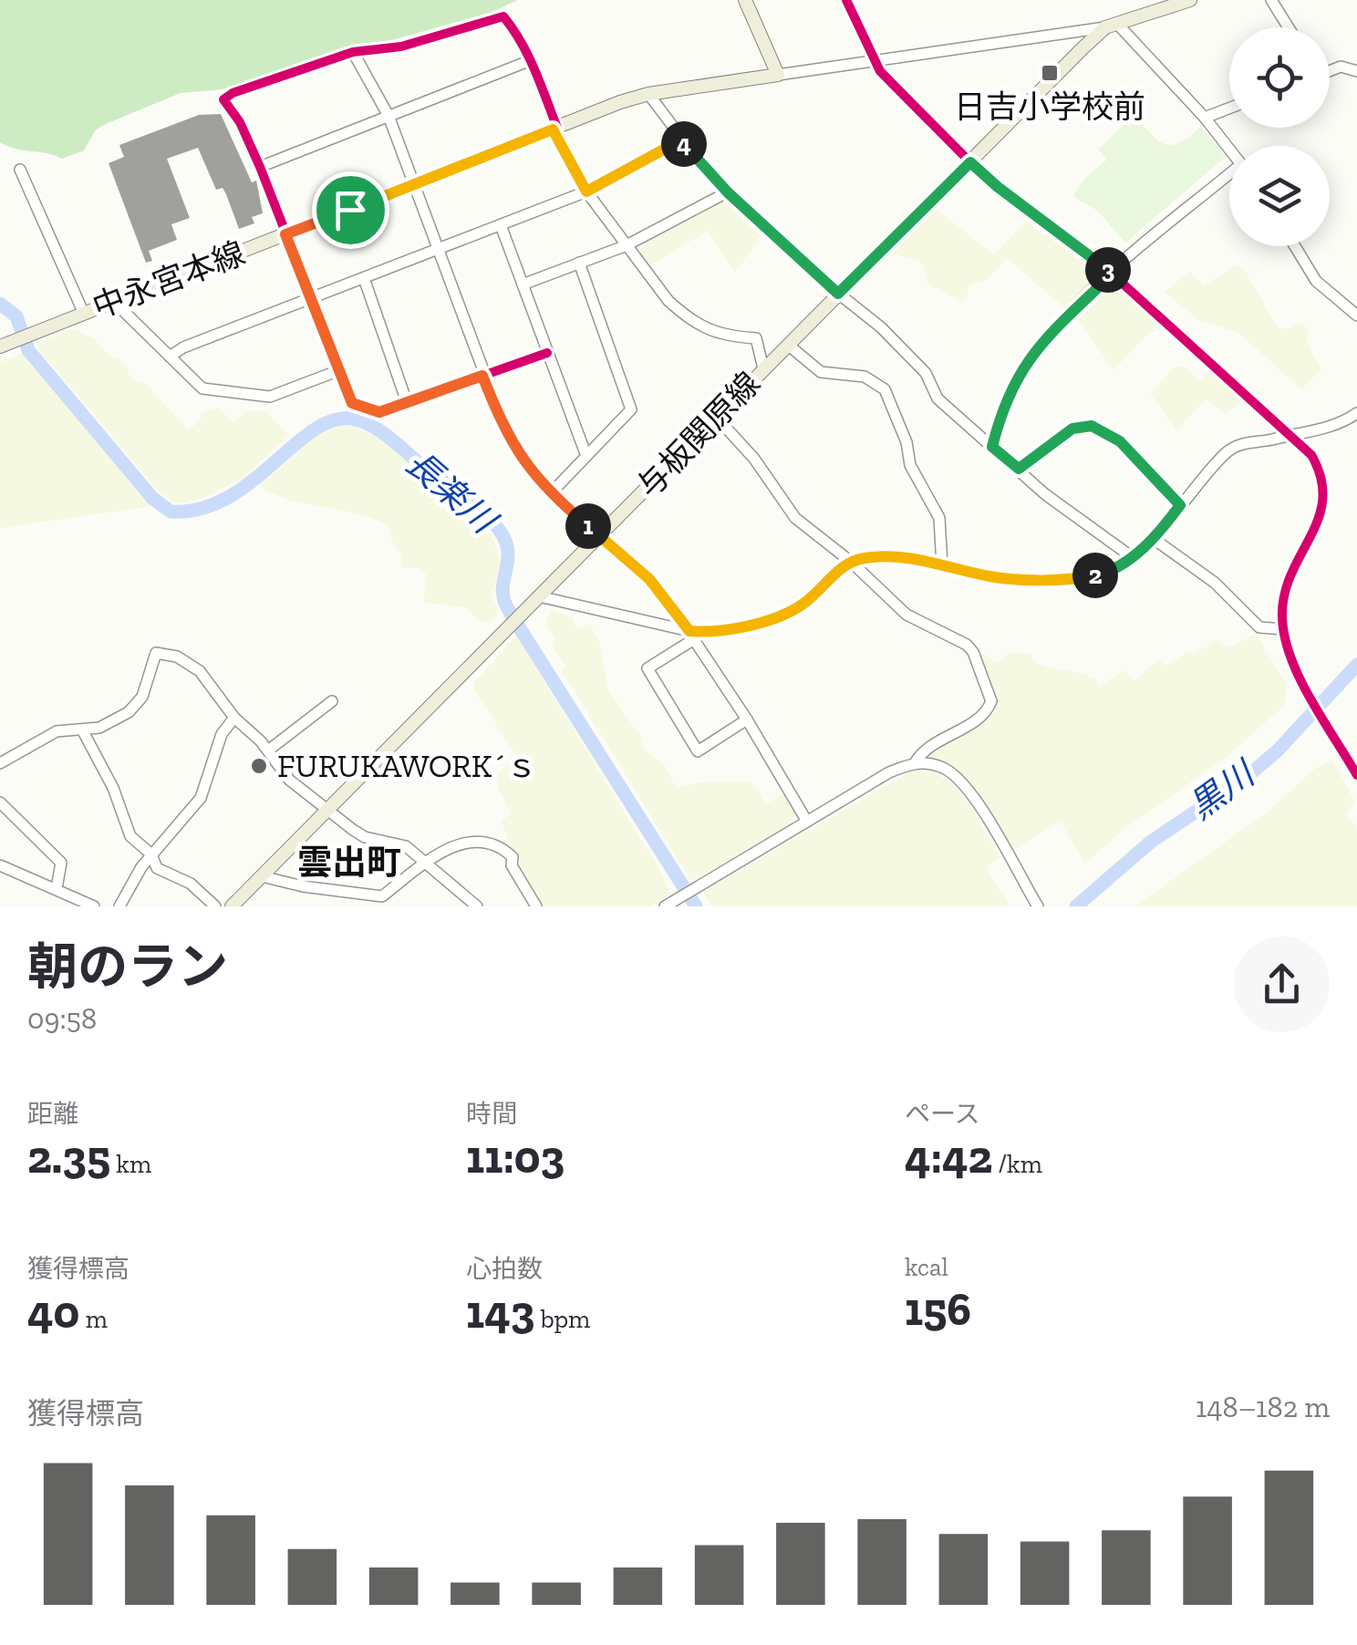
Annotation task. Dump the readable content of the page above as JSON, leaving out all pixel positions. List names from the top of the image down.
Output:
{
  "streets": {
    "main road": ["中永宮本線", "与板関原線"]
  },
  "districts": ["雲出町"],
  "water": ["長楽川", "黒川"],
  "places": {
    "transit": ["日吉小学校前"],
    "other": ["FURUKAWORK´ｓ"]
  },
  "page": {
    "pins": [
      "4",
      "3",
      "1",
      "2"
    ],
    "heading": ["朝のラン", "09:58"],
    "stats": [
      ["距離", "2.35 km"],
      ["時間", "11:03"],
      ["ペース", "4:42 /km"],
      ["獲得標高", "40 m"],
      ["心拍数", "143 bpm"],
      ["kcal", "156"]
    ],
    "chart": ["獲得標高", "148–182 m"]
  }
}
